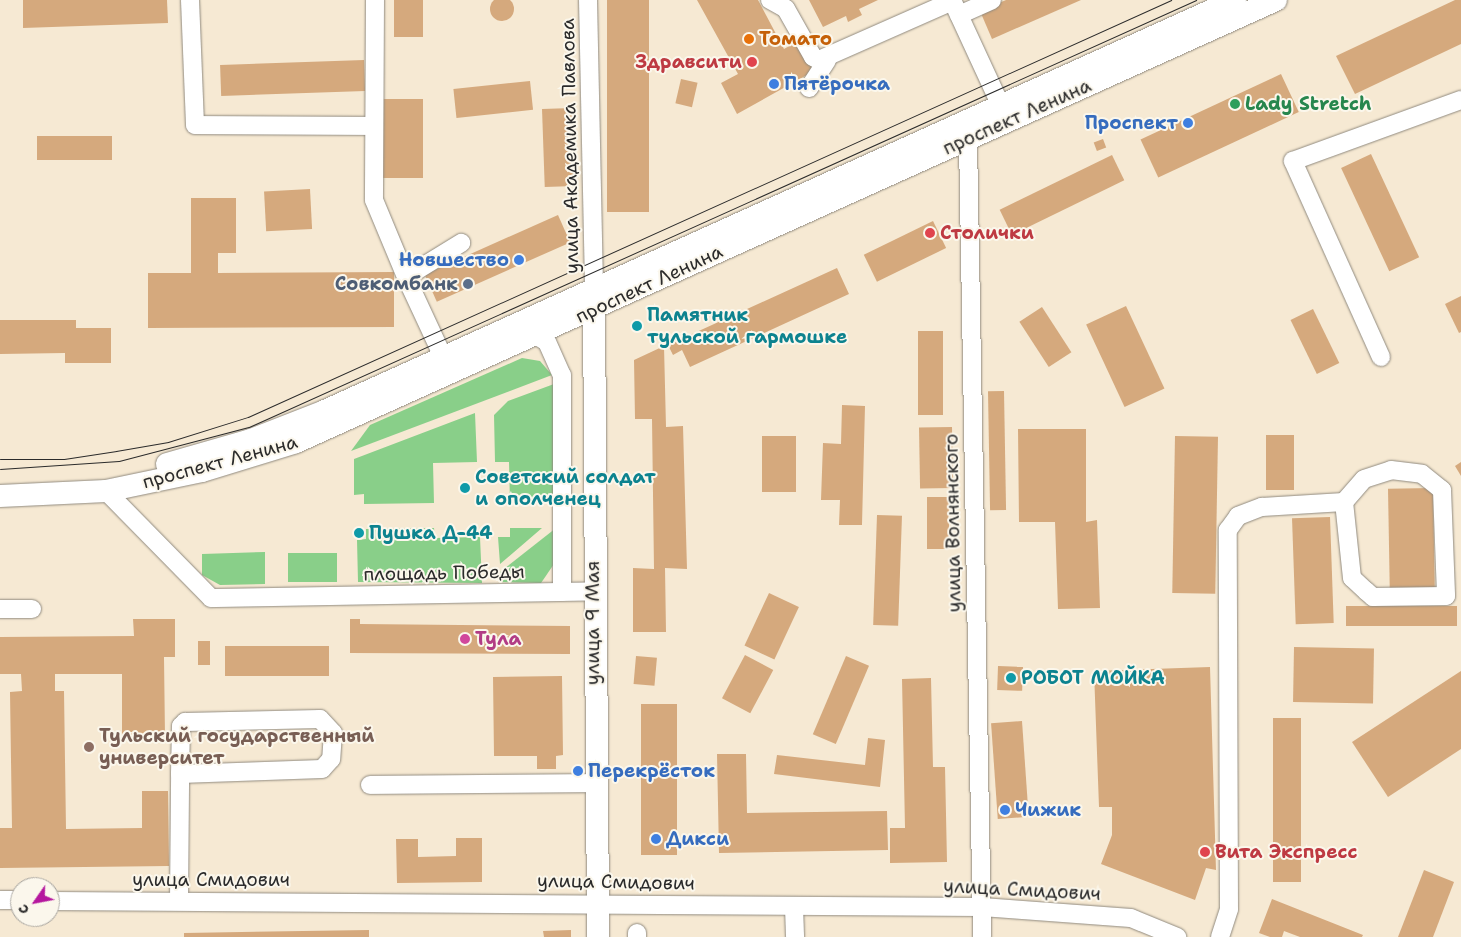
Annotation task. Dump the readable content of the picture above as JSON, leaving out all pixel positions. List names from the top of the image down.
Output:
{
  "streets": {
    "main road": ["проспект Ленина", "улица 9 Мая"],
    "street": [
      "улица Академика Павлова",
      "улица Волнянского",
      "площадь Победы",
      "улица Смидович"
    ]
  },
  "crossings": [
    ["проспект Ленина", "улица Академика Павлова"],
    ["проспект Ленина", "улица Волнянского"],
    ["проспект Ленина", "площадь Победы"],
    ["проспект Ленина", "улица 9 Мая"],
    ["улица Академика Павлова", "улица 9 Мая"],
    ["улица Волнянского", "улица Смидович"],
    ["площадь Победы", "улица 9 Мая"],
    ["улица 9 Мая", "улица Смидович"]
  ],
  "places": [
    "Томато",
    "Здравсити",
    "Пятёрочка",
    "Lady Stretch",
    "Проспект",
    "Столички",
    "Новшество",
    "Совкомбанк",
    "Памятник тульской гармошке",
    "Советский солдат и ополченец",
    "Пушка Д-44",
    "Тула",
    "РОБОТ МОЙКА",
    "Тульский государственный университет",
    "Перекрёсток",
    "Чижик",
    "Дикси",
    "Вита Экспресс"
  ],
  "north": "bottom left"
}
